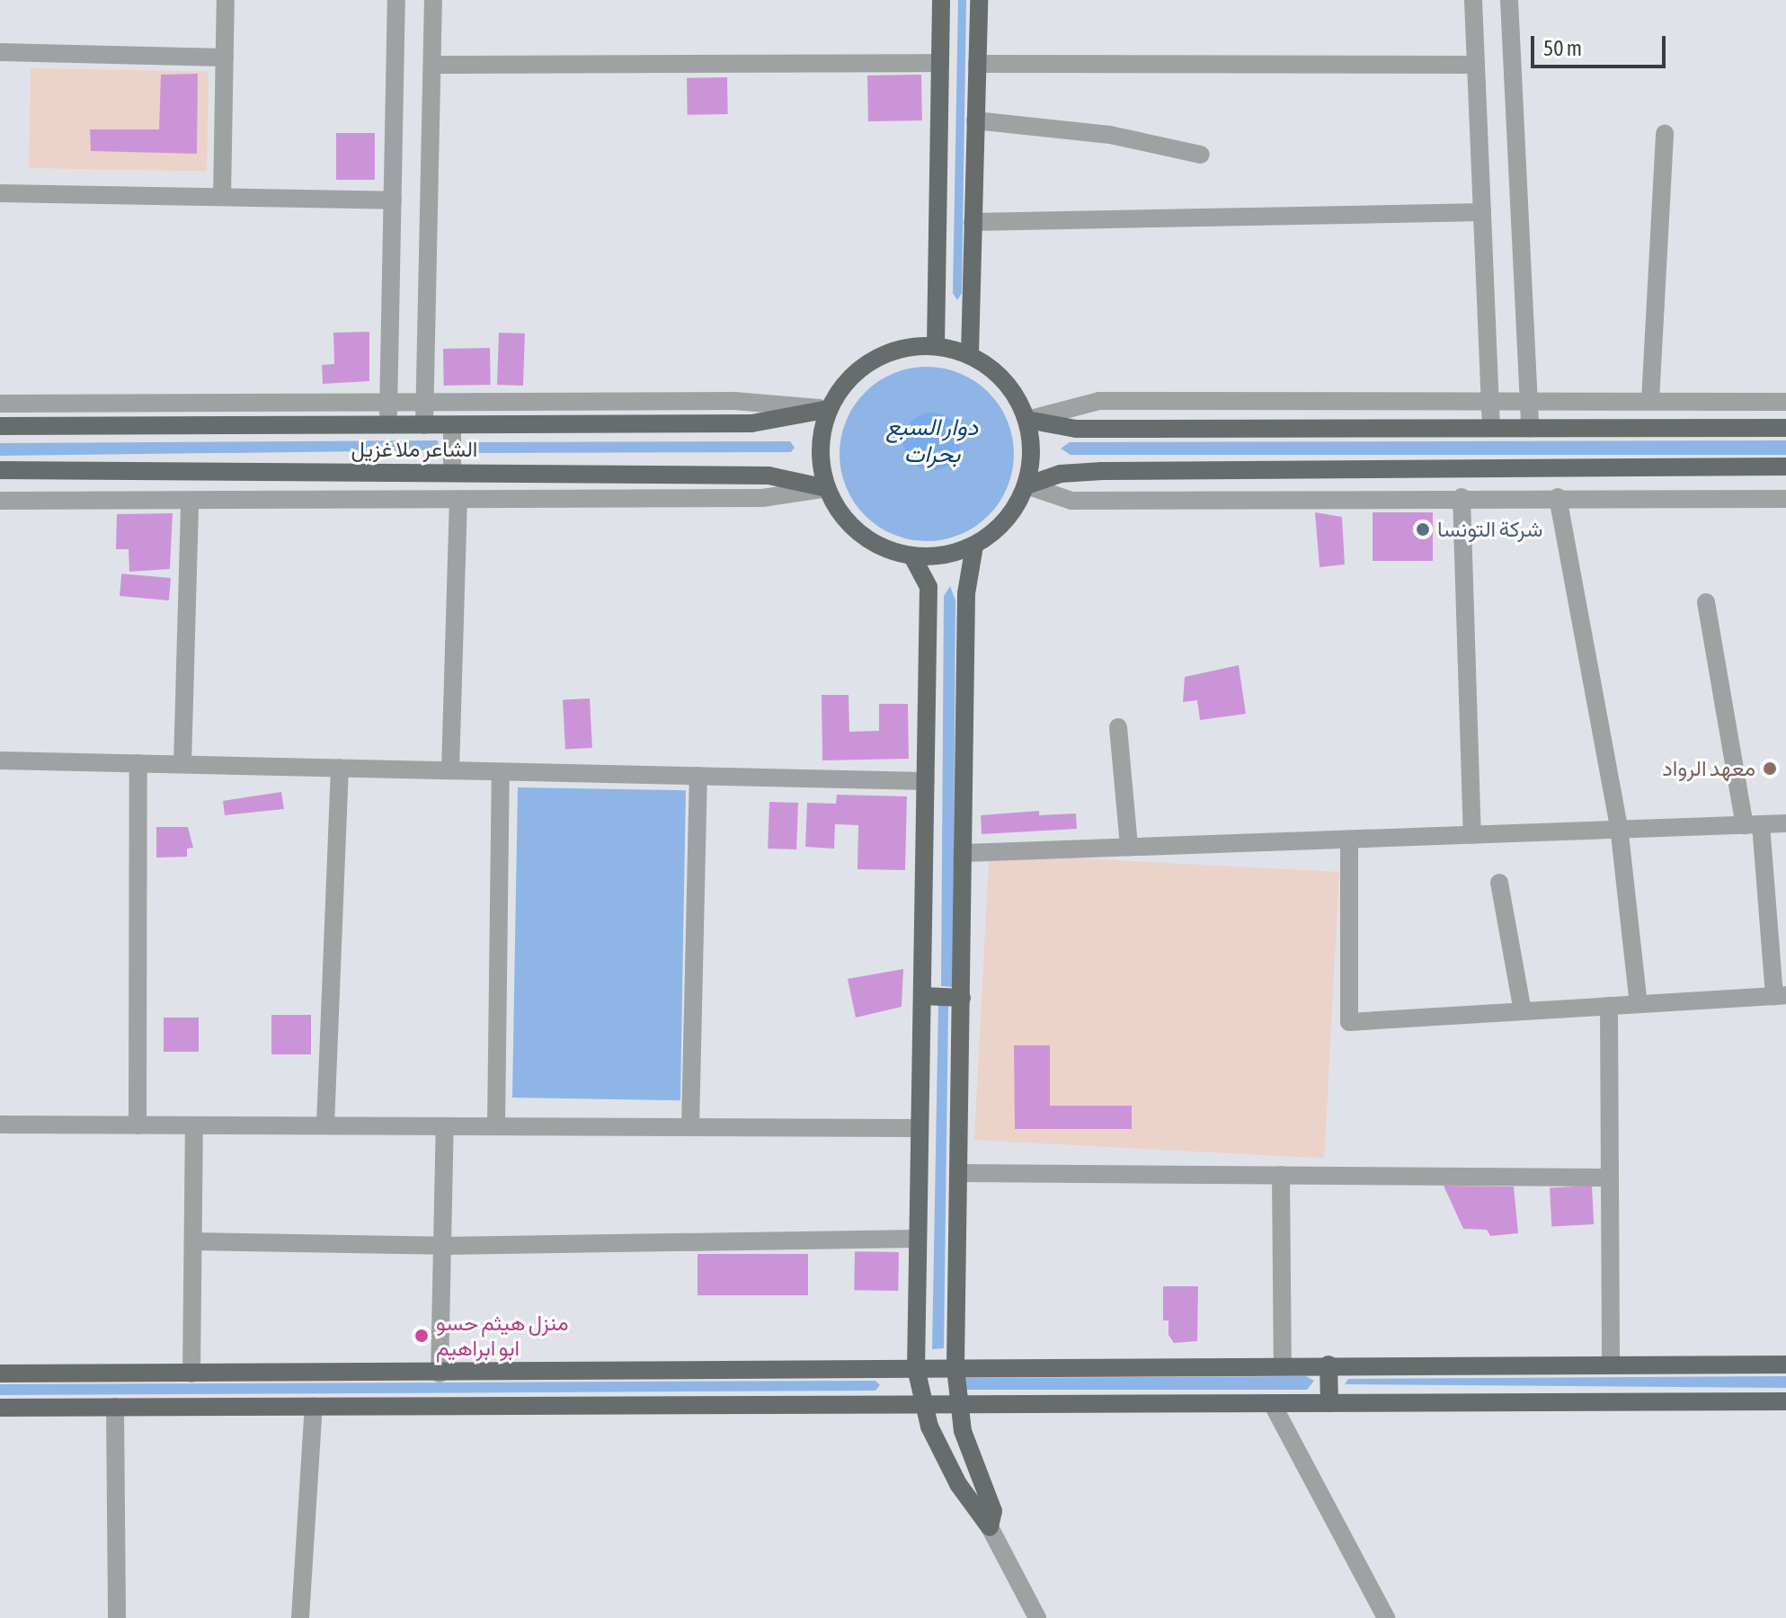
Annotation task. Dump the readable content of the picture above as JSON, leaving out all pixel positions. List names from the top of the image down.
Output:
{
  "streets": {
    "main road": ["الشاعر ملا غزيل"]
  },
  "water": ["دوار السبع بحرات"],
  "places": ["شركة التونسا", "معهد الرواد", "منزل هيثم حسو ابو ابراهيم"],
  "scale_bar": "50 m"
}
